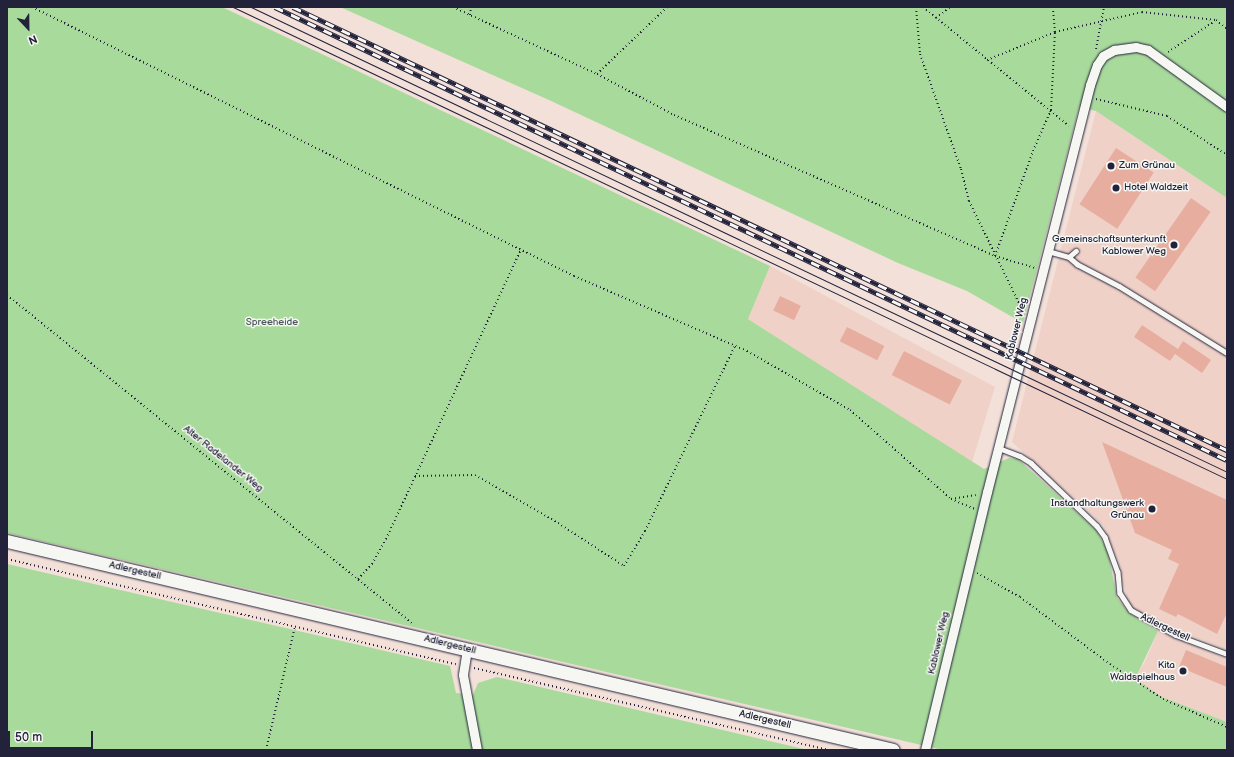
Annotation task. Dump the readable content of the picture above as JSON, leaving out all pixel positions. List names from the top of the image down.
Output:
{
  "streets": {
    "main road": ["Adlergestell"],
    "street": ["Kablower Weg"],
    "path": ["Alter Radelander Weg"]
  },
  "crossings": [
    ["Kablower Weg", "Adlergestell"],
    ["Alter Radelander Weg", "Adlergestell"]
  ],
  "parks": ["Spreeheide"],
  "places": [
    "Zum Grünau",
    "Hotel Waldzeit",
    "Gemeinschaftsunterkunft Kablower Weg",
    "Instandhaltungswerk Grünau",
    "Kita Waldspielhaus"
  ],
  "scale_bar": "50 m",
  "north": "bottom"
}
